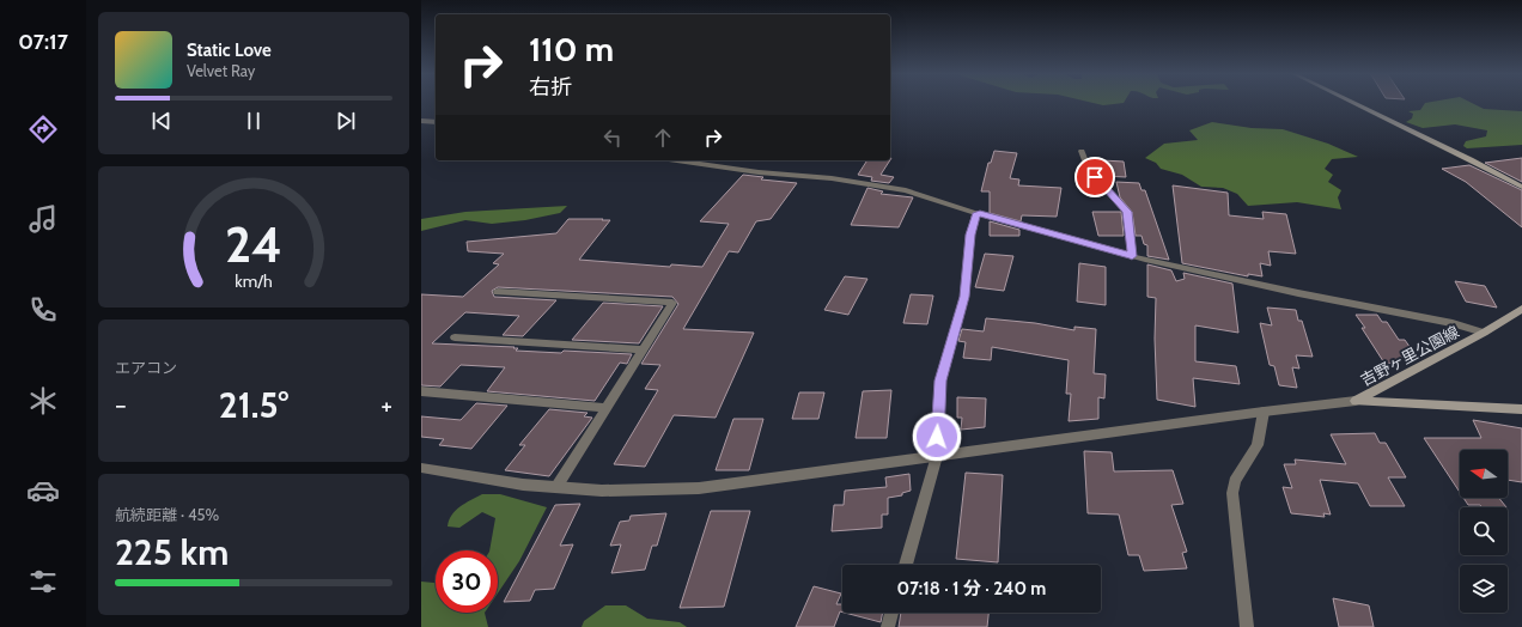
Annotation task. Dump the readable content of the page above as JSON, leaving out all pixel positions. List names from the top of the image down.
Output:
{
  "streets": {
    "main road": ["吉野ヶ里公園線"]
  },
  "north": "left",
  "page": {
    "tabs": "07:17",
    "turn": ["110 m", "右折"],
    "song": ["Static Love", "Velvet Ray"],
    "tile": [
      "エアコン",
      ["航続距離 · 45%", "225 km"]
    ],
    "heat": ["−", "21.5°", "+"],
    "limit": "30",
    "trip": "07:18 · 1 分 · 240 m",
    "gauge": ["24", "km/h"]
  }
}
